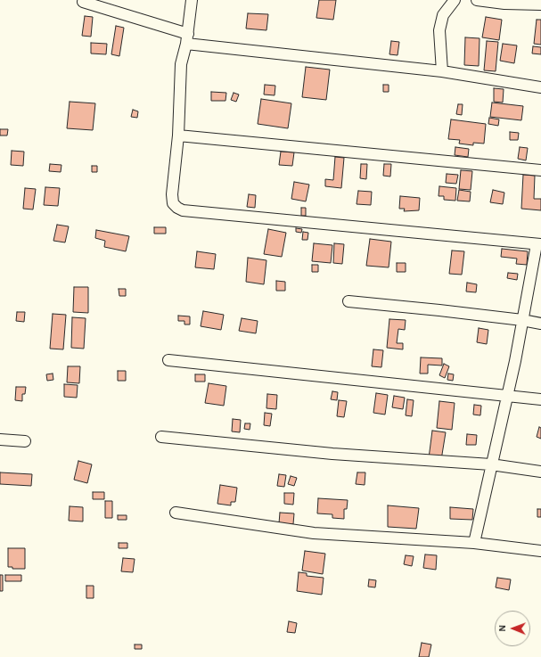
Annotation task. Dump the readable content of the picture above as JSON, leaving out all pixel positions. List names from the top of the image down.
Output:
{
  "north": "left"
}
